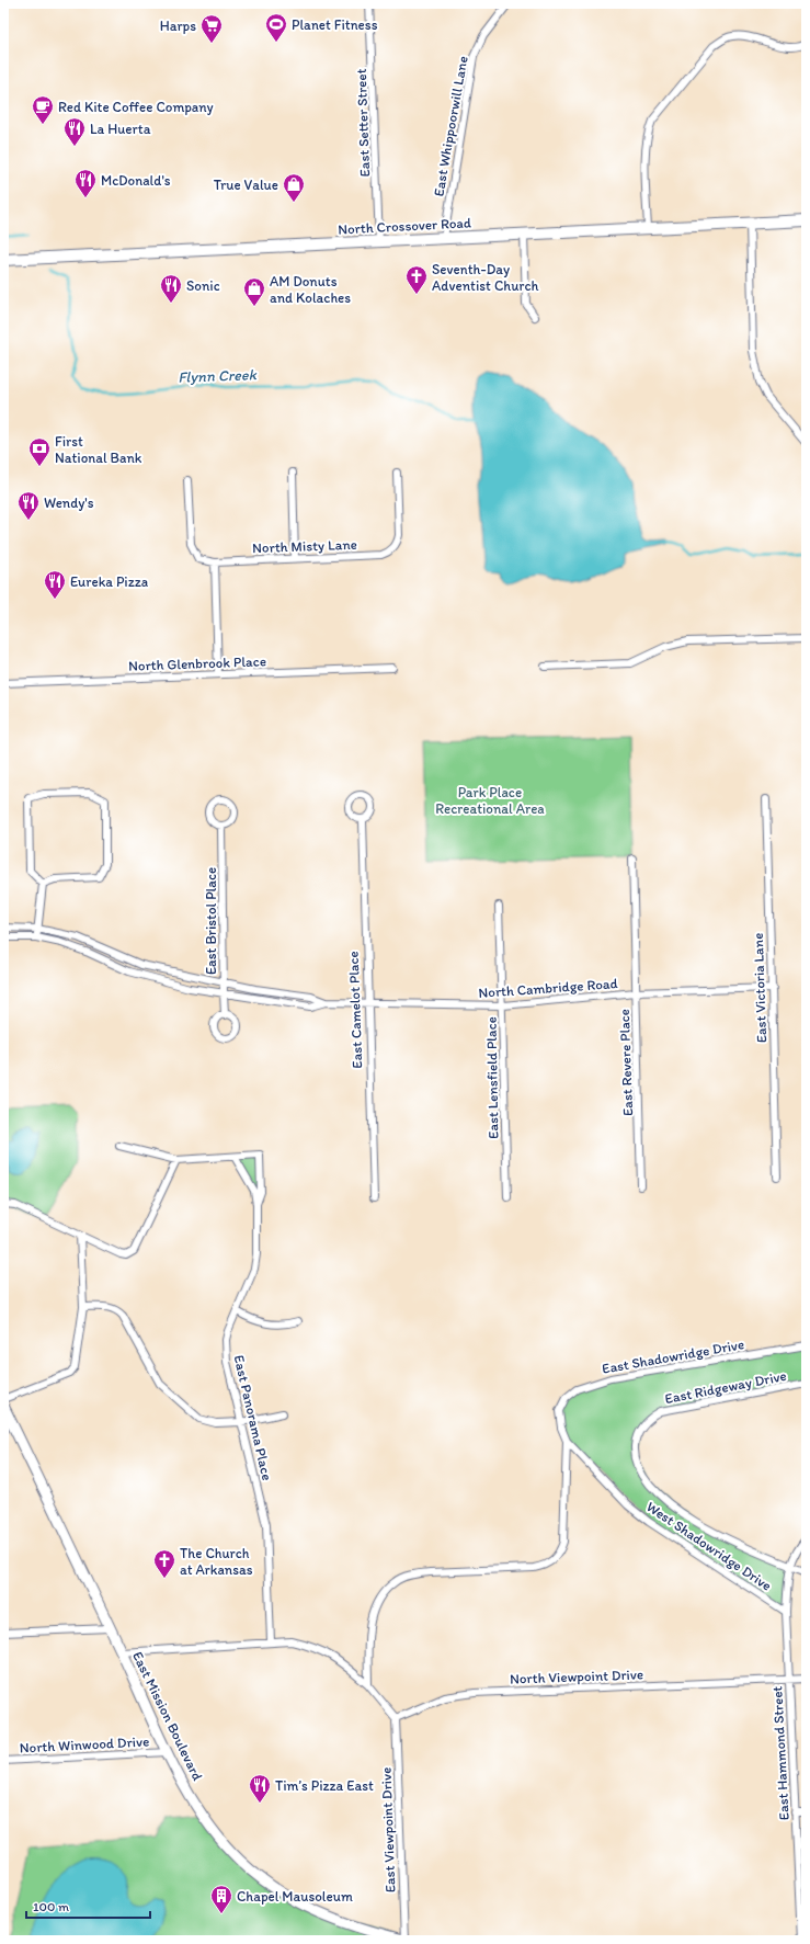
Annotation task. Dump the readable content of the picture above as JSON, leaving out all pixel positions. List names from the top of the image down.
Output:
{
  "streets": {
    "main road": ["North Crossover Road", "East Mission Boulevard"],
    "street": [
      "East Setter Street",
      "East Whippoorwill Lane",
      "North Misty Lane",
      "North Glenbrook Place",
      "East Bristol Place",
      "North Cambridge Road",
      "East Victoria Lane",
      "East Camelot Place",
      "East Revere Place",
      "East Lensfield Place",
      "East Shadowridge Drive",
      "East Ridgeway Drive",
      "East Panorama Place",
      "West Shadowridge Drive",
      "North Viewpoint Drive",
      "North Winwood Drive",
      "East Hammond Street",
      "East Viewpoint Drive"
    ]
  },
  "crossings": [
    ["East Setter Street", "North Crossover Road"],
    ["East Whippoorwill Lane", "North Crossover Road"],
    ["East Bristol Place", "North Cambridge Road"],
    ["North Cambridge Road", "East Victoria Lane"],
    ["North Cambridge Road", "East Camelot Place"],
    ["North Cambridge Road", "East Revere Place"],
    ["North Cambridge Road", "East Lensfield Place"],
    ["East Shadowridge Drive", "West Shadowridge Drive"],
    ["East Ridgeway Drive", "East Hammond Street"],
    ["West Shadowridge Drive", "East Hammond Street"],
    ["North Viewpoint Drive", "East Hammond Street"],
    ["North Viewpoint Drive", "East Viewpoint Drive"],
    ["East Mission Boulevard", "North Winwood Drive"],
    ["East Mission Boulevard", "East Viewpoint Drive"]
  ],
  "water": ["Flynn Creek"],
  "parks": ["Park Place Recreational Area"],
  "places": {
    "sports": ["Planet Fitness"],
    "supermarket": ["Harps"],
    "cafe": ["Red Kite Coffee Company"],
    "restaurant": [
      "La Huerta",
      "McDonald's",
      "Sonic",
      "Wendy's",
      "Eureka Pizza",
      "Tim’s Pizza East"
    ],
    "shop": ["True Value", "AM Donuts and Kolaches"],
    "church": ["Seventh-Day Adventist Church", "The Church at Arkansas"],
    "bank": ["First National Bank"],
    "building": ["Chapel Mausoleum"]
  },
  "scale_bar": "100 m"
}
